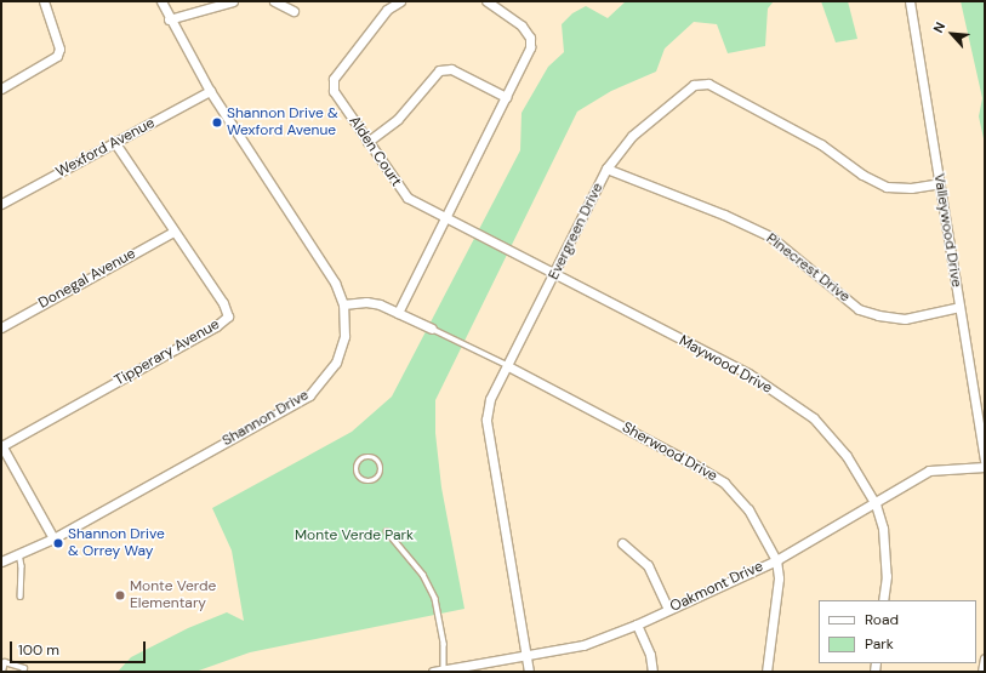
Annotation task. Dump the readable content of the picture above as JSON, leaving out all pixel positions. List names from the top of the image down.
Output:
{
  "streets": {
    "street": [
      "Wexford Avenue",
      "Alden Court",
      "Valleywood Drive",
      "Evergreen Drive",
      "Pinecrest Drive",
      "Donegal Avenue",
      "Tipperary Avenue",
      "Maywood Drive",
      "Shannon Drive",
      "Sherwood Drive",
      "Oakmont Drive"
    ]
  },
  "crossings": [
    ["Wexford Avenue", "Tipperary Avenue"],
    ["Wexford Avenue", "Shannon Drive"],
    ["Alden Court", "Evergreen Drive"],
    ["Alden Court", "Maywood Drive"],
    ["Valleywood Drive", "Evergreen Drive"],
    ["Valleywood Drive", "Pinecrest Drive"],
    ["Evergreen Drive", "Pinecrest Drive"],
    ["Evergreen Drive", "Maywood Drive"],
    ["Evergreen Drive", "Sherwood Drive"],
    ["Evergreen Drive", "Oakmont Drive"],
    ["Donegal Avenue", "Tipperary Avenue"],
    ["Maywood Drive", "Oakmont Drive"],
    ["Sherwood Drive", "Oakmont Drive"]
  ],
  "parks": ["Monte Verde Park"],
  "places": ["Shannon Drive & Wexford Avenue", "Shannon Drive & Orrey Way", "Monte Verde Elementary"],
  "legend": ["Road", "Park"],
  "scale_bar": "100 m",
  "north": "top left"
}
